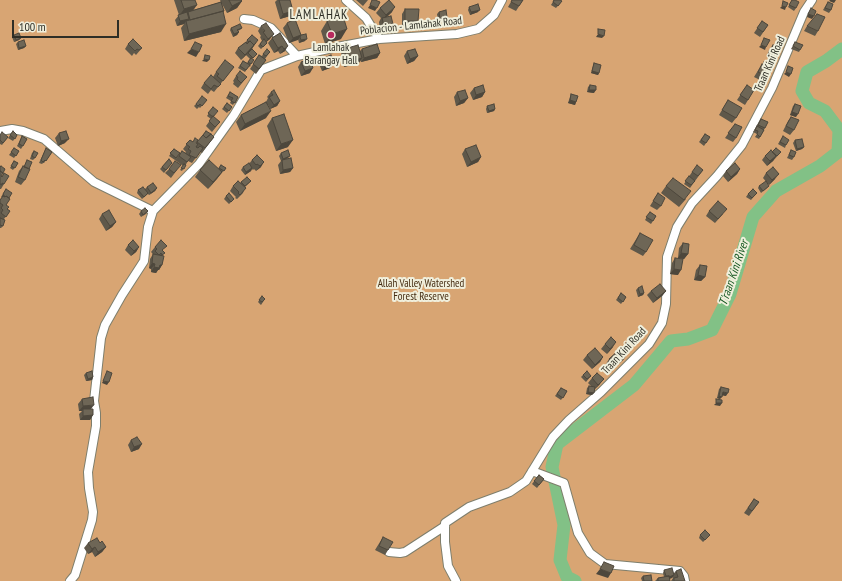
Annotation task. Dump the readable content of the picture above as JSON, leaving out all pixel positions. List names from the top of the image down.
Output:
{
  "streets": {
    "street": ["Poblacion - Lamlahak Road", "Traan Kini Road"]
  },
  "districts": ["LAMLAHAK"],
  "water": ["T'raan Kini River"],
  "parks": ["Allah Valley Watershed Forest Reserve"],
  "places": ["Lamlahak Barangay Hall"],
  "scale_bar": "100 m"
}
